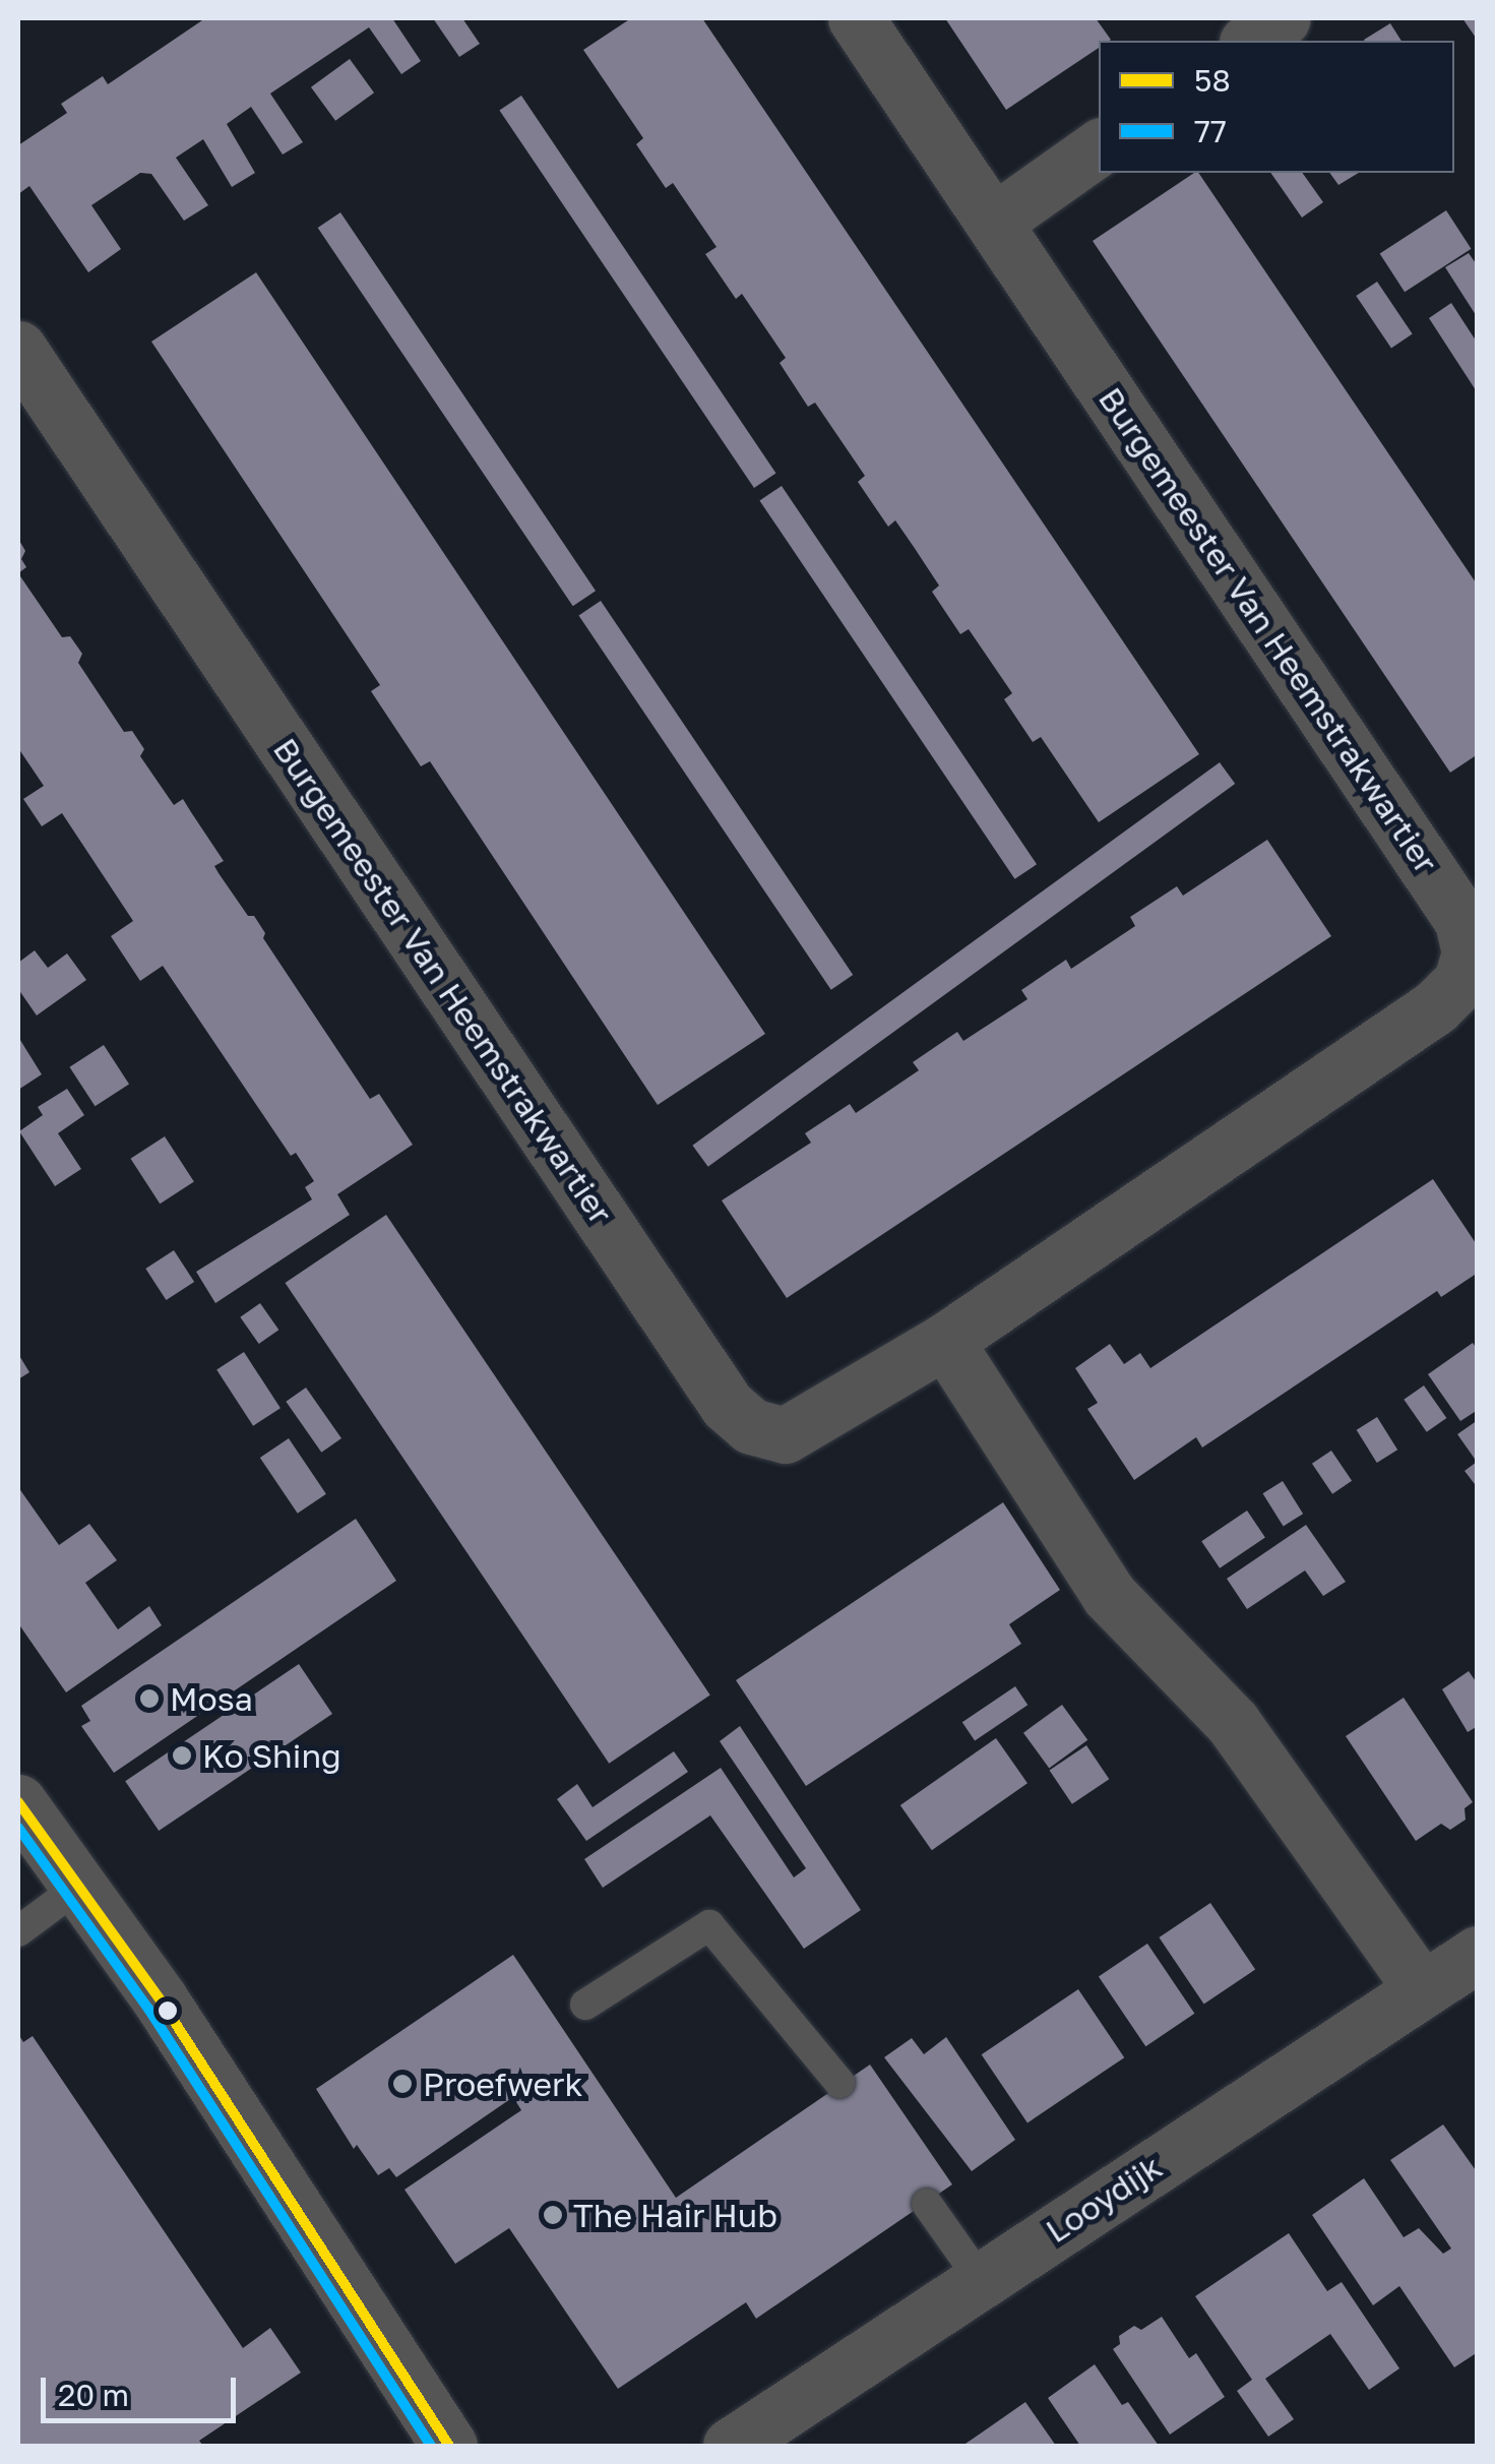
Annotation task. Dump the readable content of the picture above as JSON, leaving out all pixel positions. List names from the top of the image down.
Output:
{
  "streets": {
    "street": ["Burgemeester Van Heemstrakwartier", "Looydijk"]
  },
  "places": [
    "Mosa",
    "Ko Shing",
    "Proefwerk",
    "The Hair Hub"
  ],
  "lines": ["transit line 58", "transit line 77"],
  "legend": ["58", "77"],
  "scale_bar": "20 m"
}
